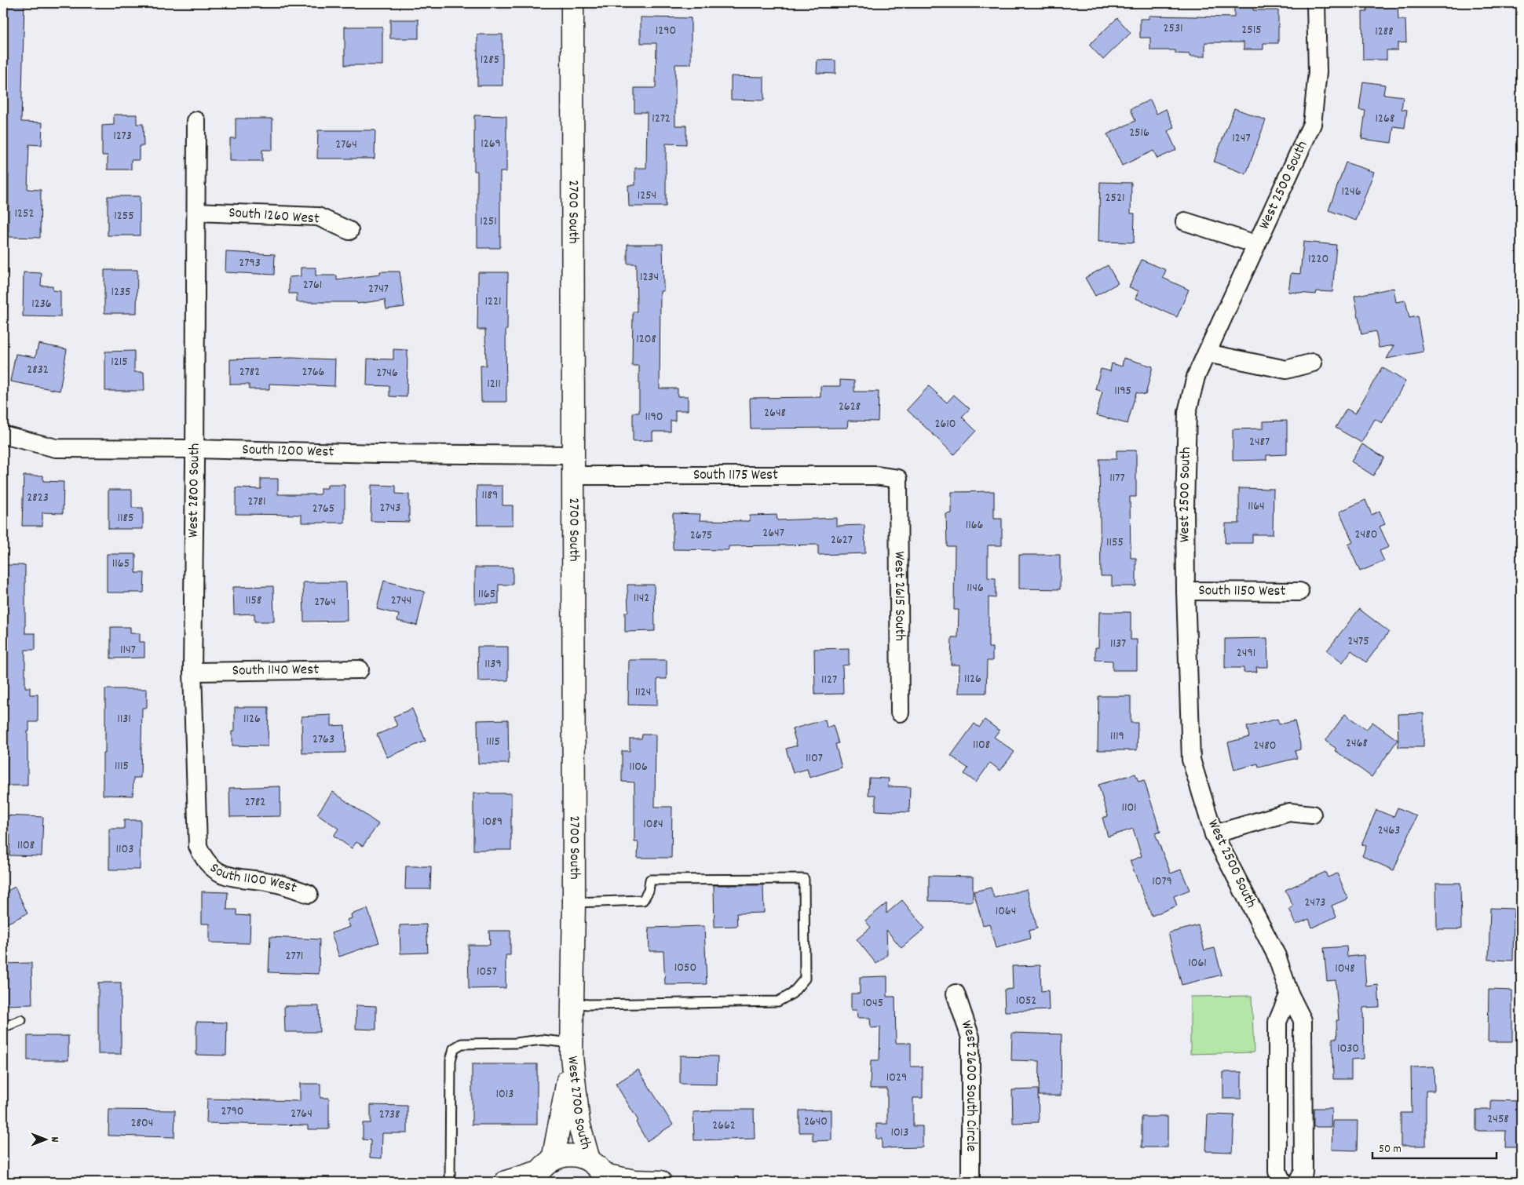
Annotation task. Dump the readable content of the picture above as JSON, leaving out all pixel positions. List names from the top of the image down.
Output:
{
  "streets": {
    "main road": ["2700 South", "West 2700 South"],
    "street": [
      "West 2500 South",
      "South 1260 West",
      "South 1200 West",
      "South 1175 West",
      "West 2800 South",
      "South 1150 West",
      "West 2615 South",
      "South 1140 West",
      "South 1100 West",
      "West 2600 South Circle"
    ]
  },
  "crossings": [
    ["West 2500 South", "South 1150 West"],
    ["2700 South", "South 1200 West"],
    ["2700 South", "South 1175 West"],
    ["2700 South", "West 2700 South"],
    ["South 1260 West", "West 2800 South"],
    ["South 1200 West", "South 1175 West"],
    ["South 1200 West", "West 2800 South"],
    ["South 1175 West", "West 2615 South"],
    ["West 2800 South", "South 1140 West"],
    ["West 2800 South", "South 1100 West"]
  ],
  "house_numbers": [
    "2531",
    "2515",
    "1290",
    "1288",
    "1285",
    "1272",
    "1268",
    "2516",
    "1273",
    "1247",
    "1269",
    "2764",
    "1246",
    "1254",
    "2521",
    "1252",
    "1255",
    "1251",
    "1220",
    "2793",
    "1234",
    "2761",
    "2747",
    "1235",
    "1221",
    "1236",
    "1208",
    "1215",
    "2832",
    "2782",
    "2766",
    "2746",
    "1211",
    "1195",
    "2628",
    "2648",
    "1190",
    "2610",
    "2487",
    "1177",
    "1189",
    "2823",
    "2781",
    "1164",
    "2743",
    "2765",
    "1185",
    "1166",
    "2647",
    "2480",
    "2675",
    "2627",
    "1155",
    "1165",
    "1146",
    "1165",
    "1142",
    "1158",
    "2744",
    "2764",
    "2475",
    "1137",
    "1147",
    "2491",
    "1139",
    "1126",
    "1127",
    "1124",
    "1131",
    "1126",
    "1119",
    "2763",
    "1115",
    "2468",
    "1108",
    "2480",
    "1107",
    "1115",
    "1106",
    "2782",
    "1101",
    "1089",
    "1084",
    "2463",
    "1108",
    "1103",
    "1079",
    "2473",
    "1064",
    "2771",
    "1061",
    "1050",
    "1048",
    "1057",
    "1052",
    "1045",
    "1030",
    "1029",
    "1013",
    "2790",
    "2764",
    "2738",
    "2458",
    "2640",
    "2804",
    "2662",
    "1013"
  ],
  "scale_bar": "50 m",
  "north": "right"
}
